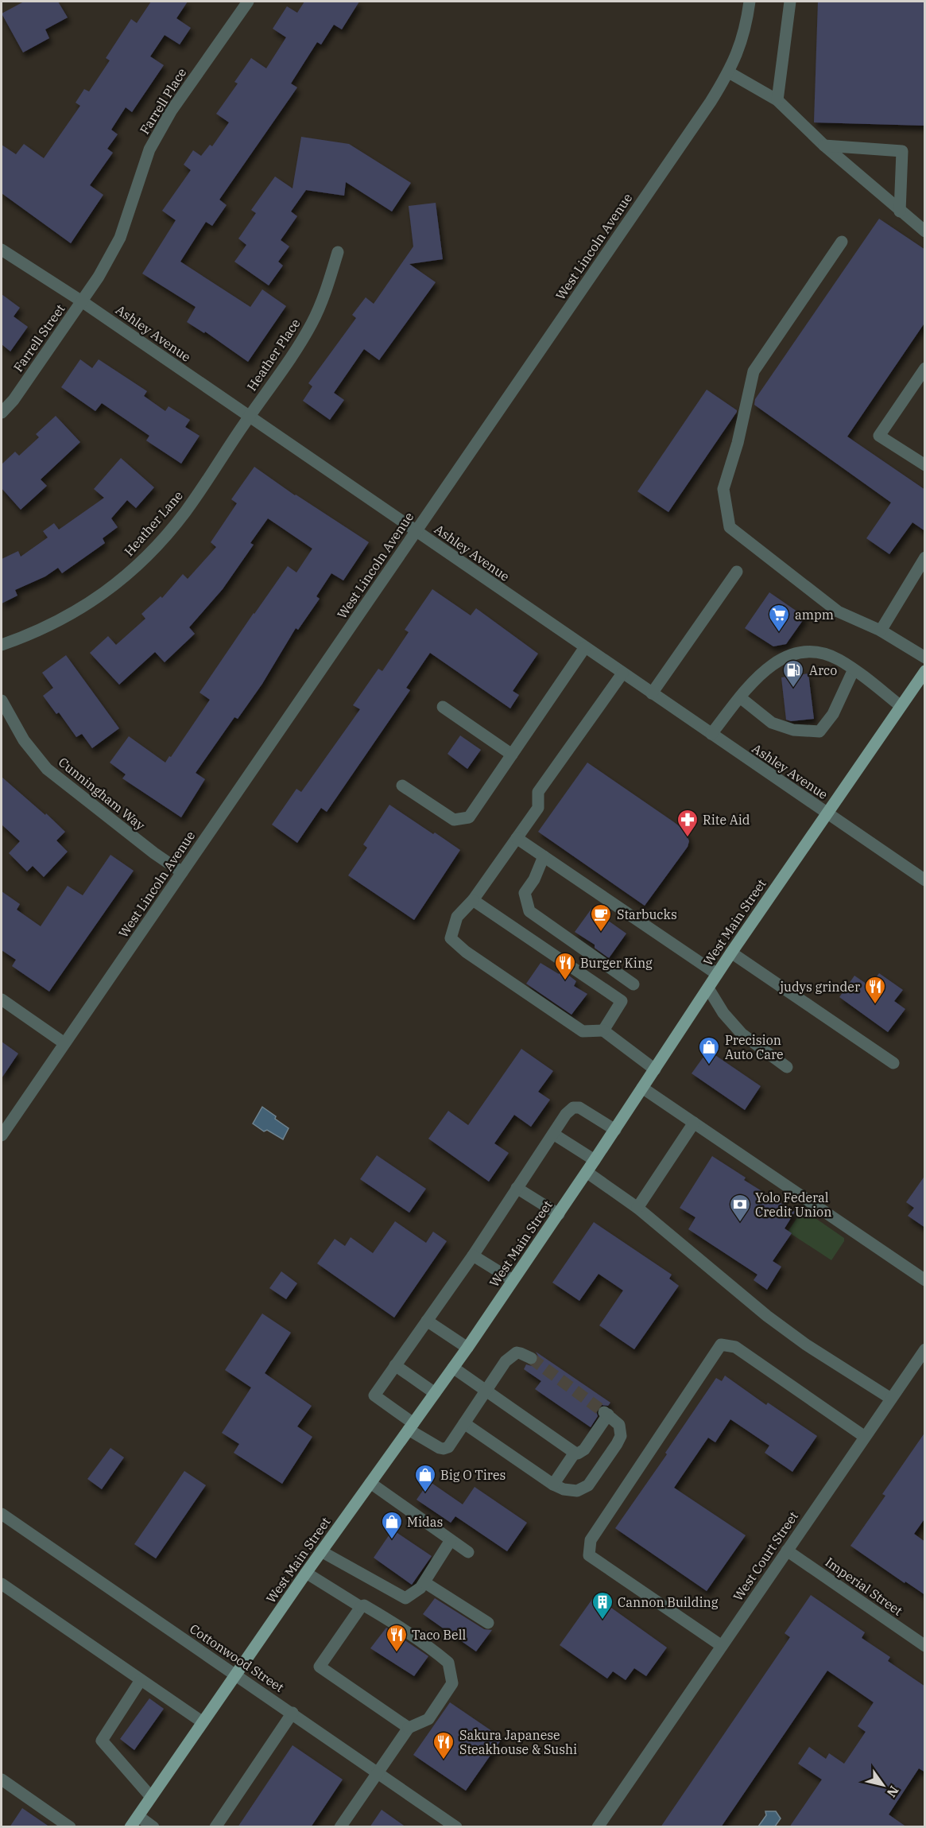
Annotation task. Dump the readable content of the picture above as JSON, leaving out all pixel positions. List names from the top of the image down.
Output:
{
  "streets": {
    "main road": ["West Main Street"],
    "street": [
      "Farrell Place",
      "West Lincoln Avenue",
      "Ashley Avenue",
      "Farrell Street",
      "Heather Place",
      "Heather Lane",
      "Cunningham Way",
      "West Court Street",
      "Imperial Street",
      "Cottonwood Street"
    ]
  },
  "crossings": [
    ["Farrell Place", "Ashley Avenue"],
    ["Farrell Place", "Farrell Street"],
    ["West Lincoln Avenue", "Ashley Avenue"],
    ["West Lincoln Avenue", "Cunningham Way"],
    ["Ashley Avenue", "Farrell Street"],
    ["Ashley Avenue", "Heather Place"],
    ["Ashley Avenue", "Heather Lane"],
    ["Ashley Avenue", "West Main Street"],
    ["Heather Place", "Heather Lane"],
    ["West Main Street", "Cottonwood Street"],
    ["West Court Street", "Imperial Street"]
  ],
  "places": {
    "supermarket": ["ampm"],
    "fuel station": ["Arco"],
    "pharmacy": ["Rite Aid"],
    "cafe": ["Starbucks"],
    "restaurant": [
      "Burger King",
      "judys grinder",
      "Taco Bell",
      "Sakura Japanese Steakhouse & Sushi"
    ],
    "shop": ["Precision Auto Care", "Big O Tires", "Midas"],
    "bank": ["Yolo Federal Credit Union"],
    "building": ["Cannon Building"]
  },
  "north": "bottom right"
}
